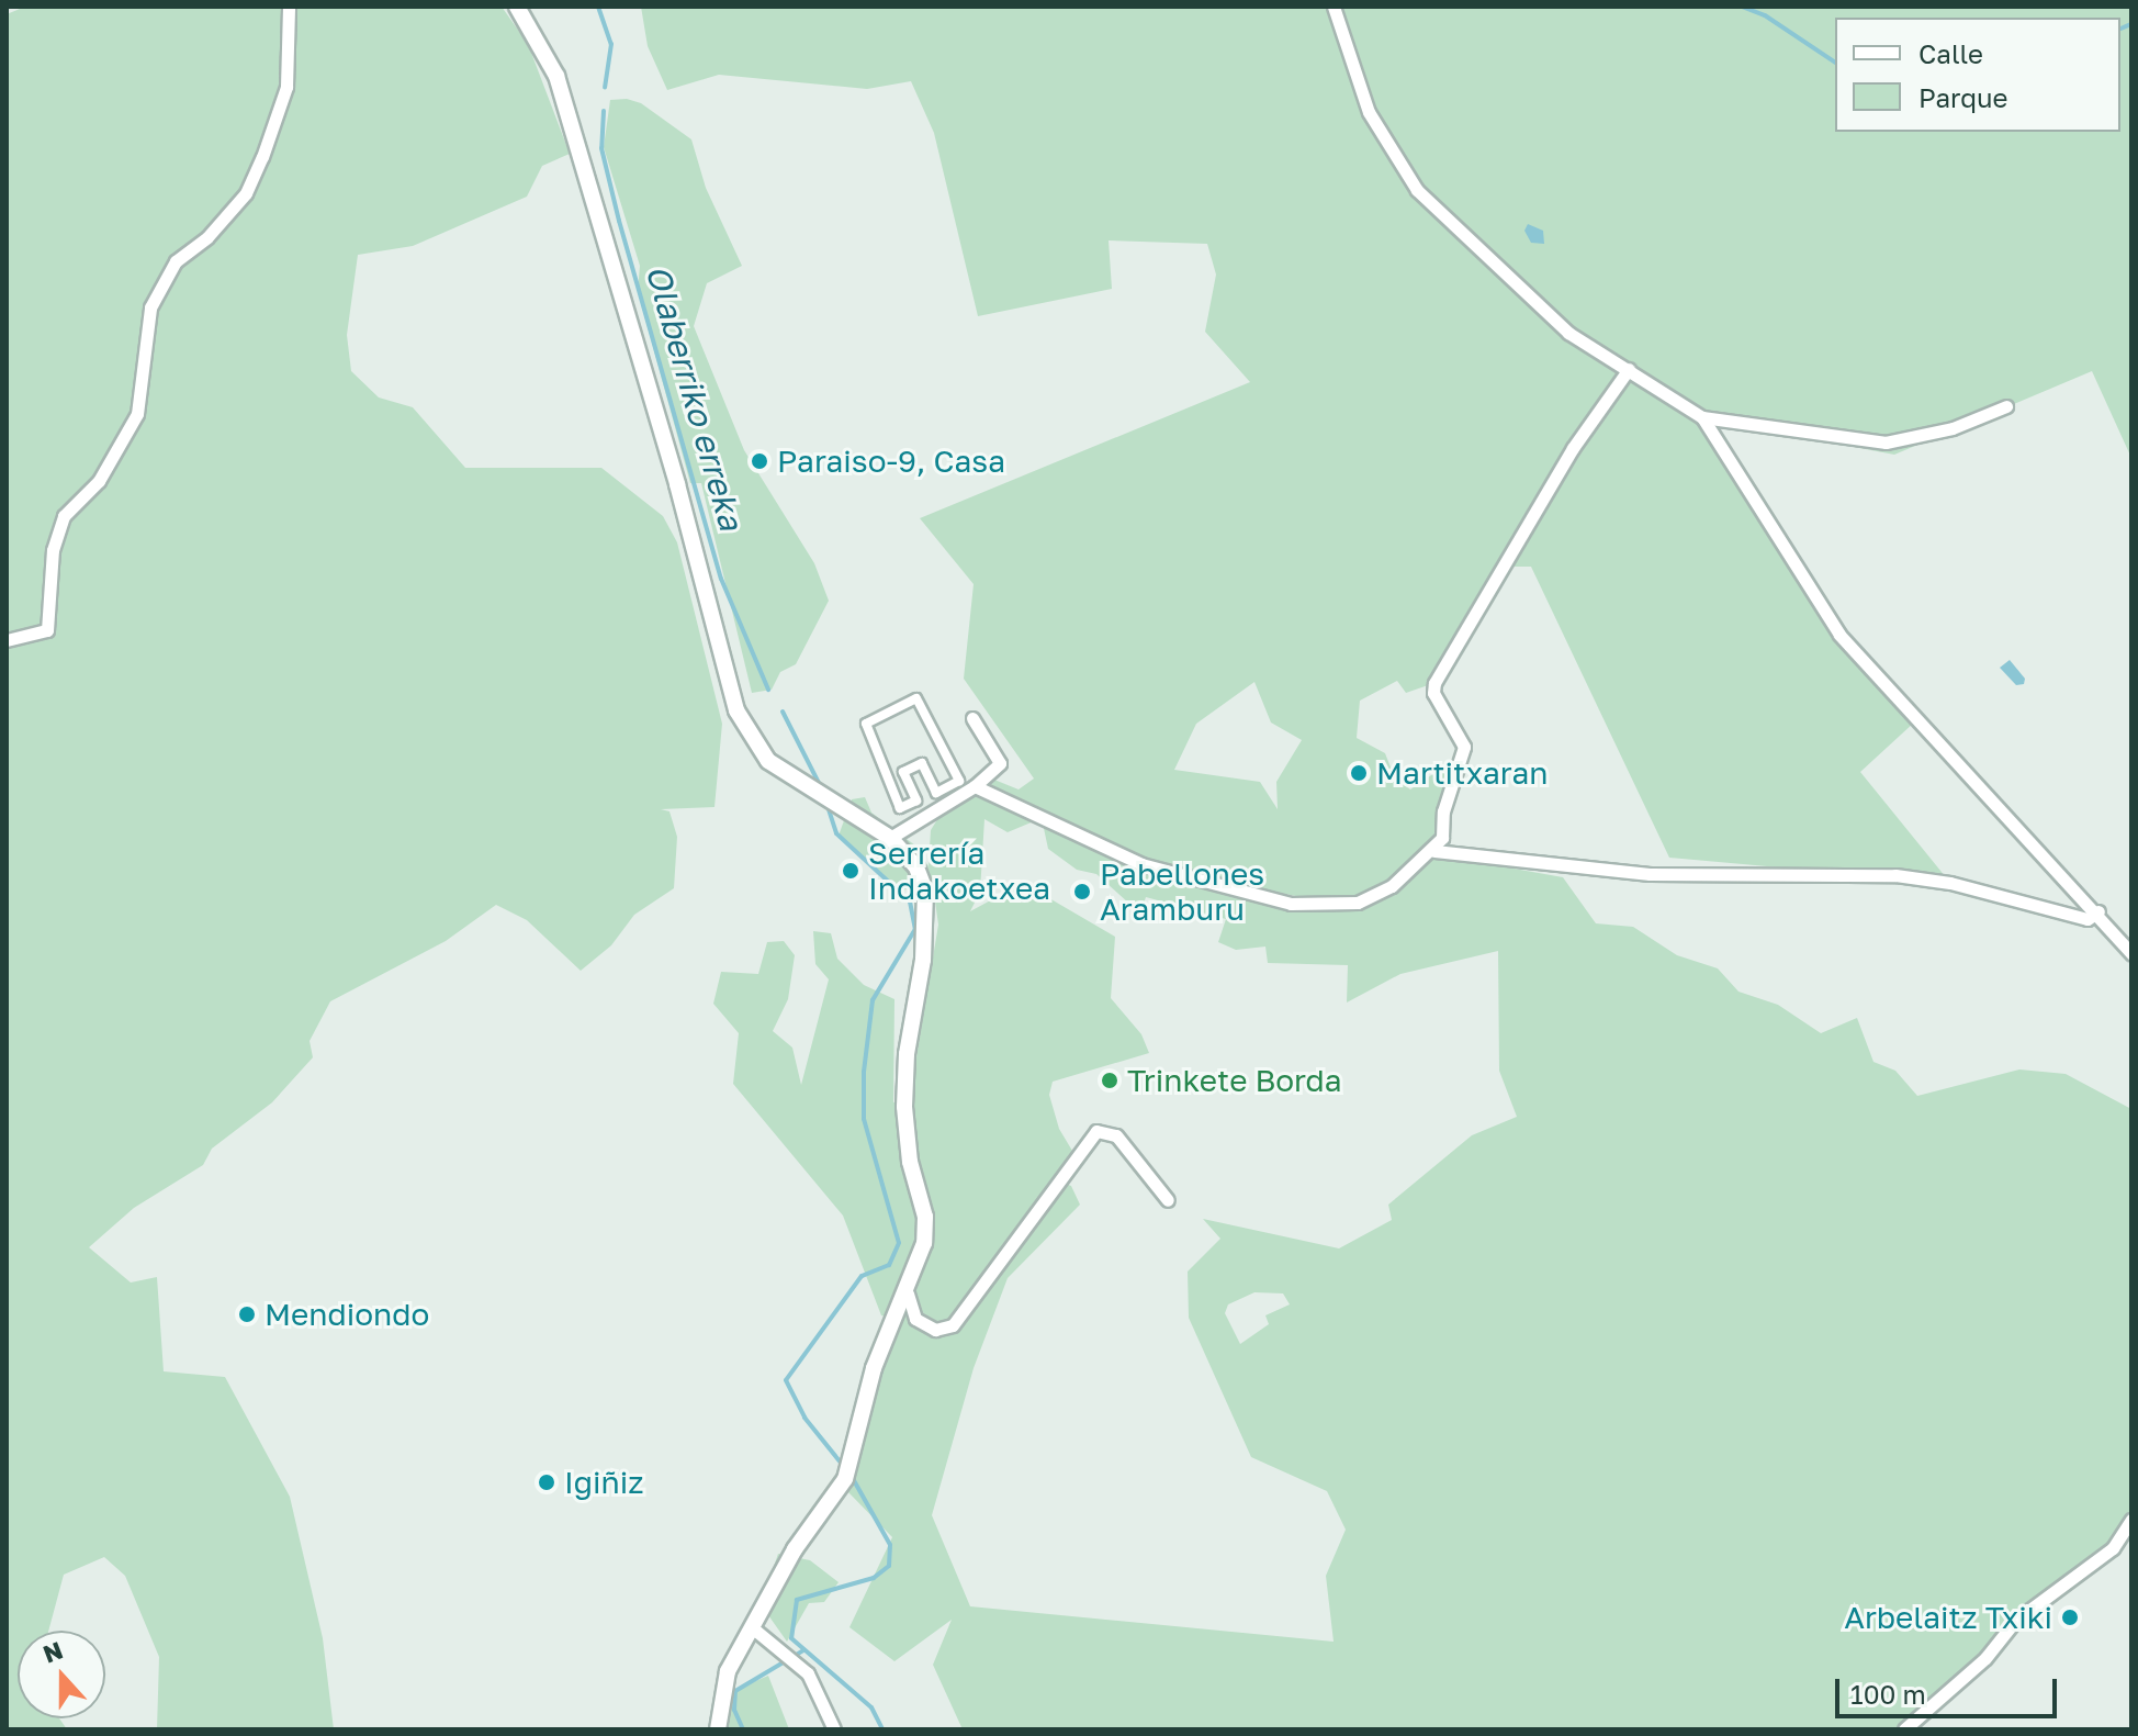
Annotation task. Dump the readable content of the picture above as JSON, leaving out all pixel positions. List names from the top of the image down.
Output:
{
  "water": ["Olaberriko erreka"],
  "places": [
    "Paraiso-9, Casa",
    "Martitxaran",
    "Serrería Indakoetxea",
    "Pabellones Aramburu",
    "Trinkete Borda",
    "Mendiondo",
    "Igiñiz",
    "Arbelaitz Txiki"
  ],
  "legend": ["Calle", "Parque"],
  "scale_bar": "100 m",
  "north": "top"
}
